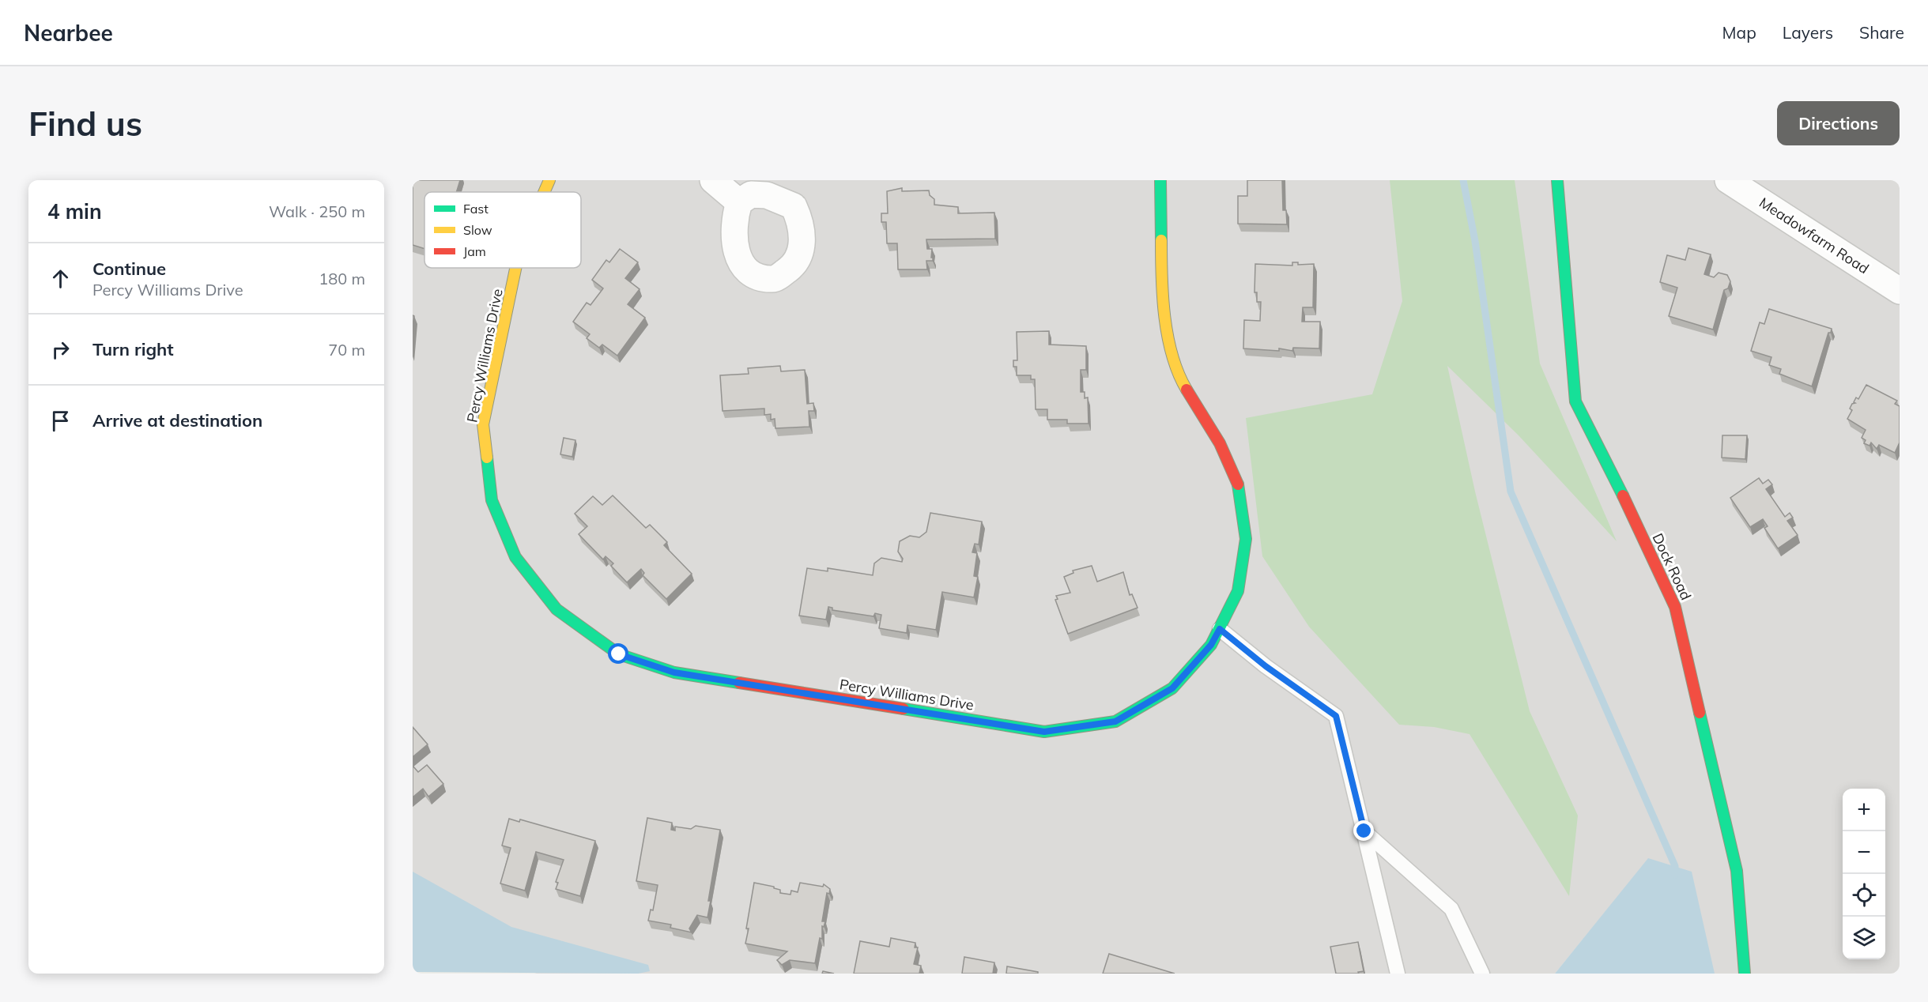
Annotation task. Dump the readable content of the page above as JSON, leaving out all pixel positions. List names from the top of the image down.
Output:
{
  "streets": {
    "street": ["Meadowfarm Road", "Percy Williams Drive", "Dock Road"]
  },
  "legend": ["Fast", "Slow", "Jam"],
  "page": {
    "header": "Nearbee",
    "nav": ["Map", "Layers", "Share"],
    "buttons": "Directions",
    "title": "Find us",
    "heading": ["4 min", "Walk · 250 m"],
    "list": [
      ["Continue", "Percy Williams Drive", "180 m"],
      ["Turn right", "70 m"],
      "Arrive at destination"
    ],
    "map_buttons": ["+", "−"]
  }
}
